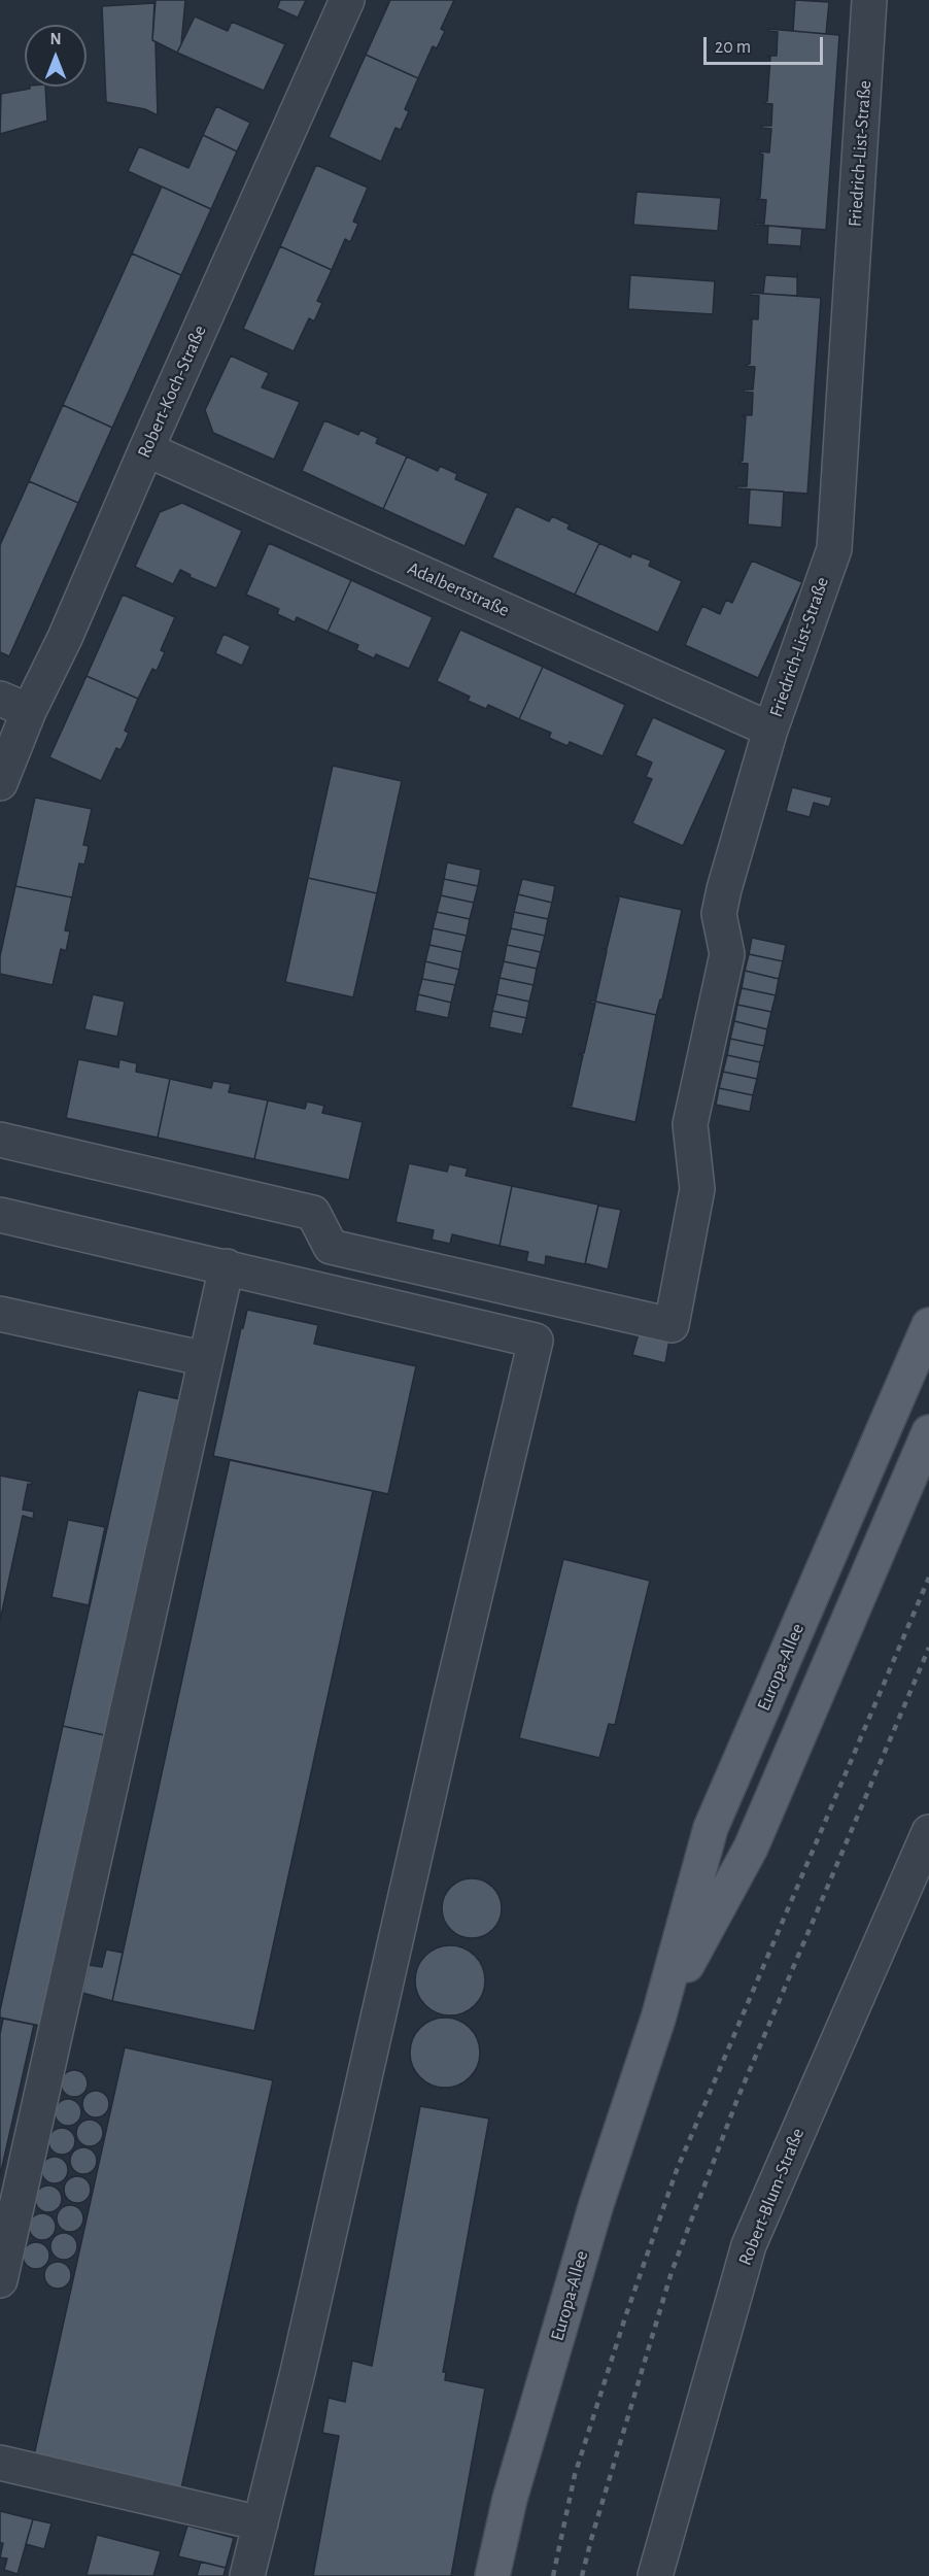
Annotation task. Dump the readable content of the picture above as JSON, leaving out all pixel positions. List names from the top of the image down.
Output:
{
  "streets": {
    "main road": ["Europa-Allee"],
    "street": [
      "Friedrich-List-Straße",
      "Robert-Koch-Straße",
      "Adalbertstraße",
      "Robert-Blum-Straße"
    ]
  },
  "crossings": [
    ["Friedrich-List-Straße", "Adalbertstraße"],
    ["Robert-Koch-Straße", "Adalbertstraße"]
  ],
  "scale_bar": "20 m",
  "north": "top"
}
